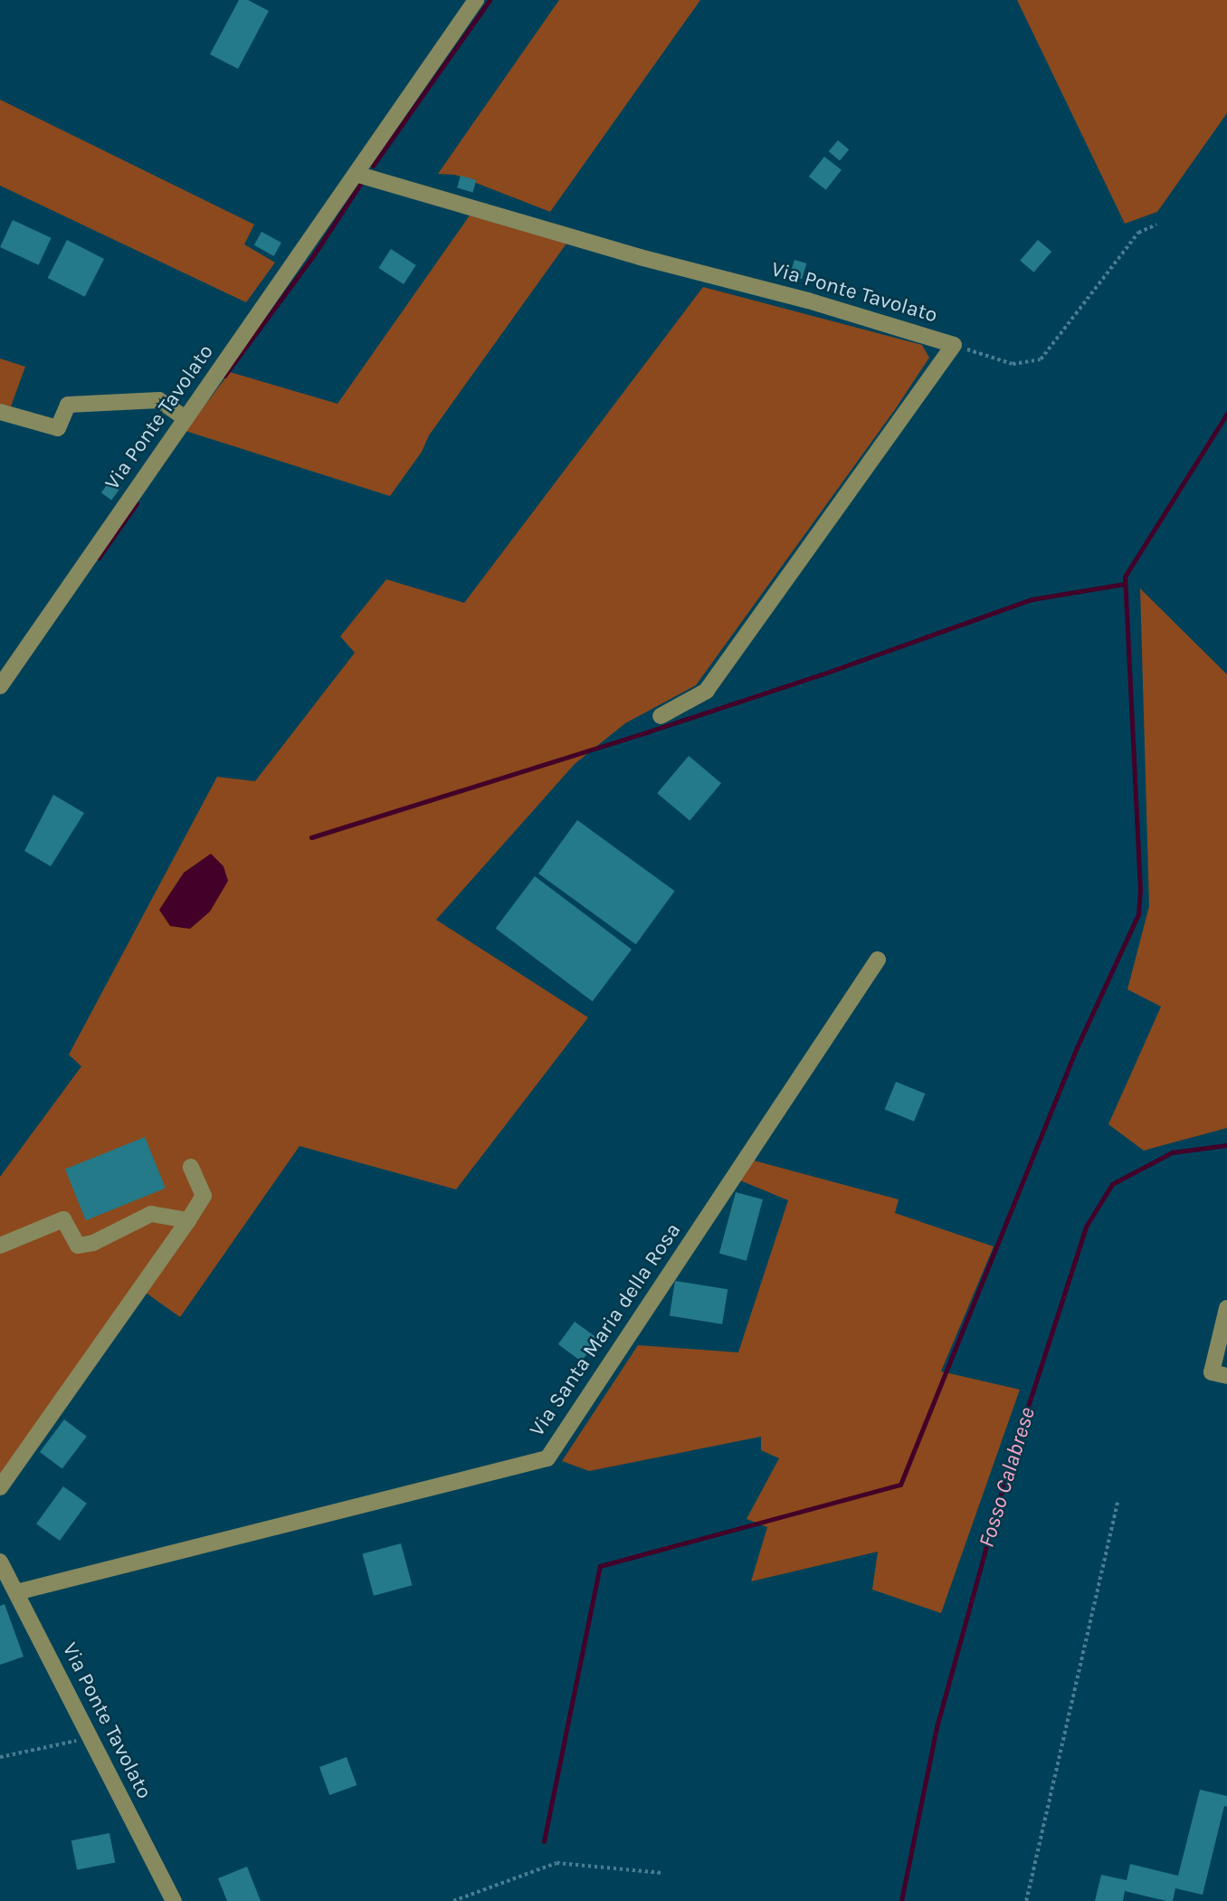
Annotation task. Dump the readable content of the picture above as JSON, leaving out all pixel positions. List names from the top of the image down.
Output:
{
  "streets": {
    "street": ["Via Ponte Tavolato", "Via Santa Maria della Rosa"]
  },
  "crossings": [
    ["Via Ponte Tavolato", "Via Santa Maria della Rosa"]
  ],
  "water": ["Fosso Calabrese"]
}
